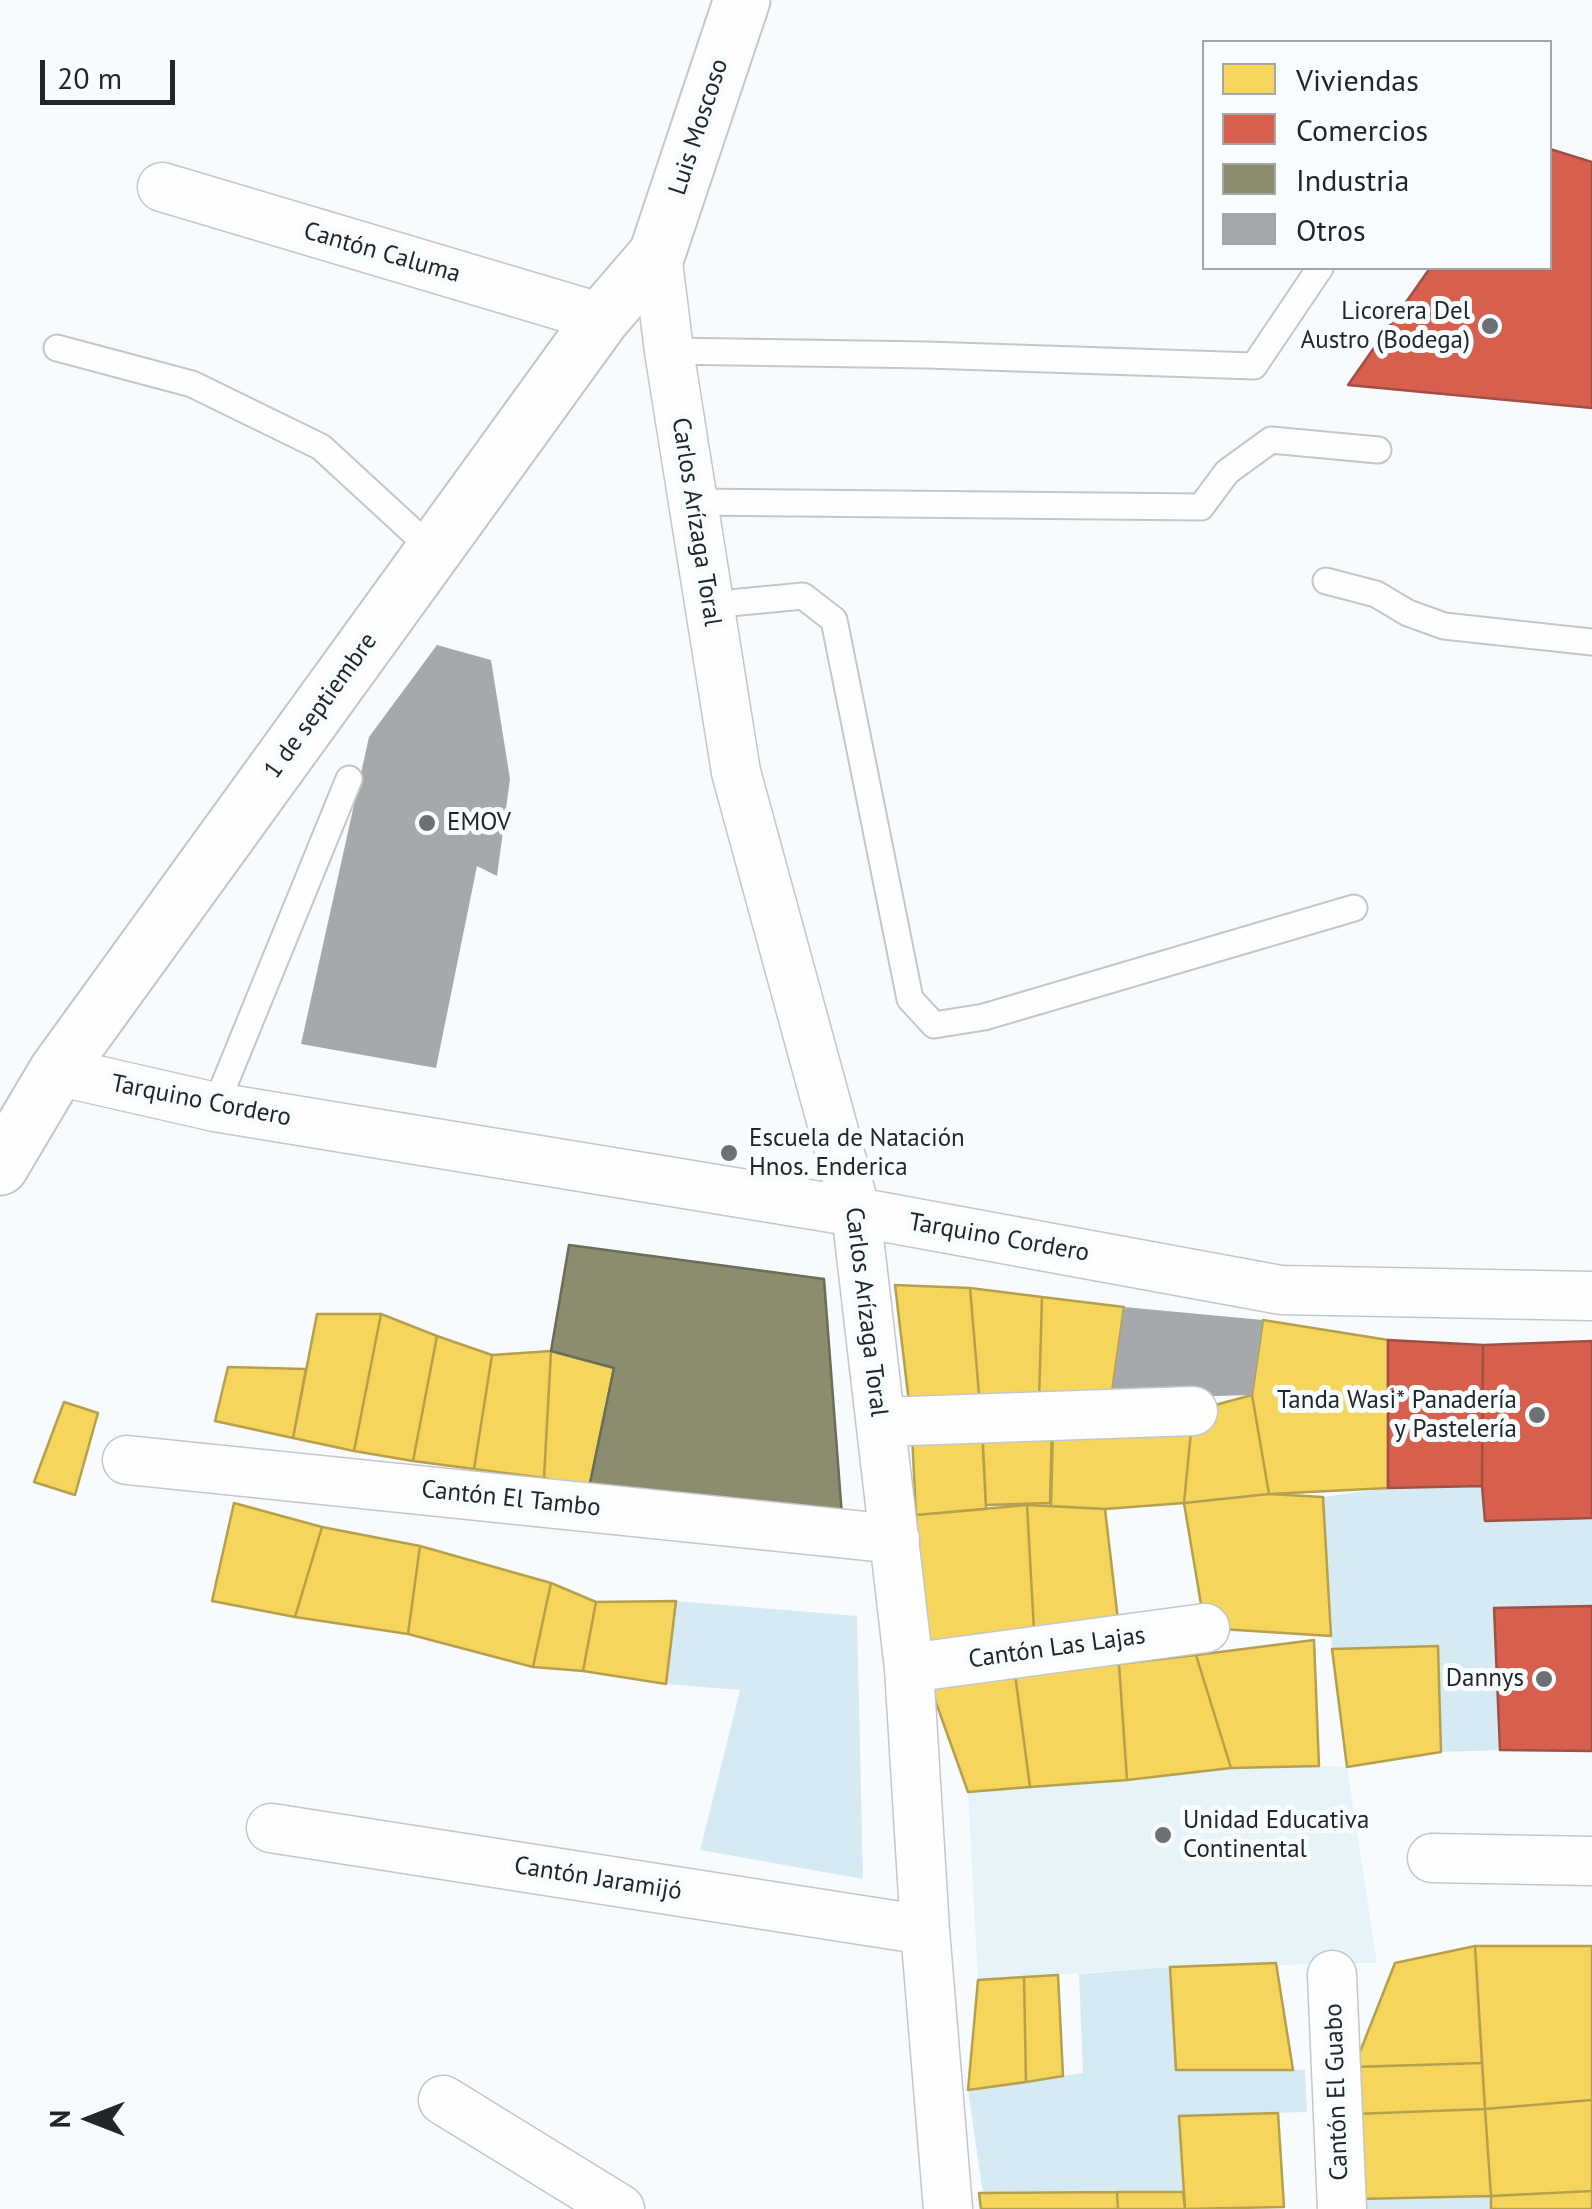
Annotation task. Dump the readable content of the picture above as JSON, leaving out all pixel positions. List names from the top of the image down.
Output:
{
  "streets": {
    "street": [
      "Luis Moscoso",
      "Cantón Caluma",
      "Carlos Arízaga Toral",
      "1 de septiembre",
      "Tarquino Cordero",
      "Cantón El Tambo",
      "Cantón Las Lajas",
      "Cantón Jaramijó",
      "Cantón El Guabo"
    ]
  },
  "crossings": [
    ["Luis Moscoso", "Carlos Arízaga Toral"],
    ["Luis Moscoso", "1 de septiembre"],
    ["Cantón Caluma", "1 de septiembre"],
    ["Carlos Arízaga Toral", "1 de septiembre"],
    ["Carlos Arízaga Toral", "Tarquino Cordero"],
    ["Carlos Arízaga Toral", "Cantón El Tambo"],
    ["Carlos Arízaga Toral", "Cantón Las Lajas"],
    ["Carlos Arízaga Toral", "Cantón Jaramijó"],
    ["1 de septiembre", "Tarquino Cordero"]
  ],
  "places": [
    "Licorera Del Austro (Bodega)",
    "EMOV",
    "Escuela de Natación Hnos. Enderica",
    "Tanda Wasi* Panadería y Pastelería",
    "Dannys",
    "Unidad Educativa Continental"
  ],
  "legend": [
    "Viviendas",
    "Comercios",
    "Industria",
    "Otros"
  ],
  "scale_bar": "20 m",
  "north": "left"
}
